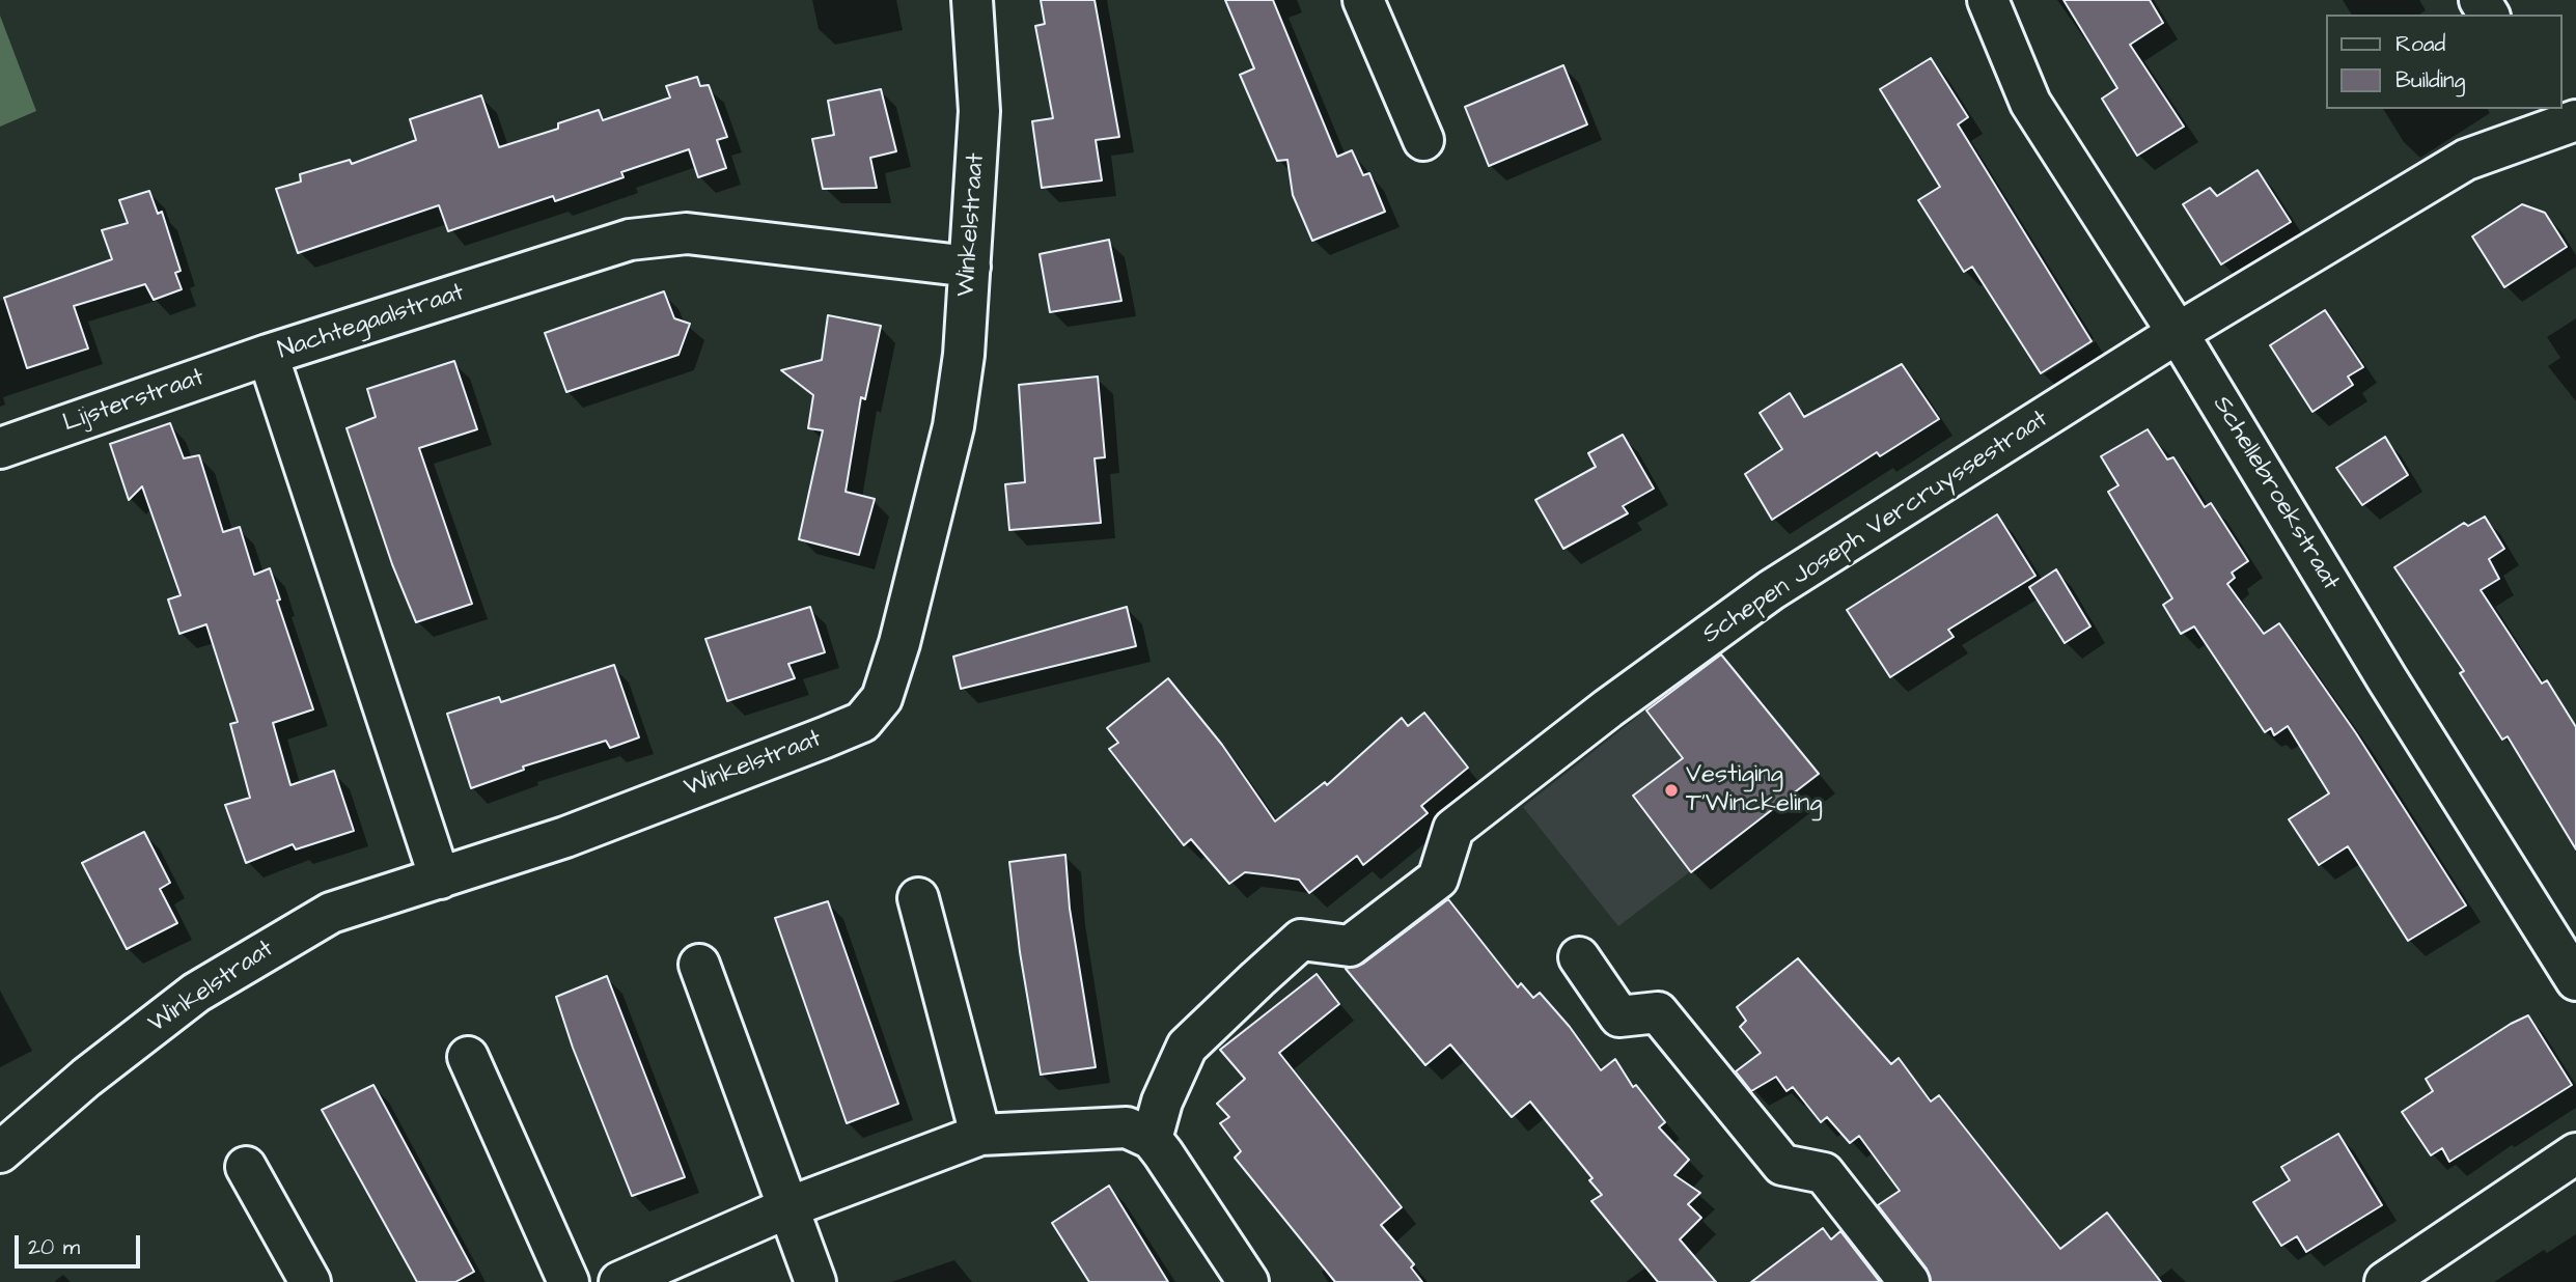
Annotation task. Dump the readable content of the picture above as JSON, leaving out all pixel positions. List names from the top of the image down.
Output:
{
  "streets": {
    "street": [
      "Winkelstraat",
      "Nachtegaalstraat",
      "Lijsterstraat",
      "Schellebroekstraat",
      "Schepen Joseph Vercruyssestraat"
    ]
  },
  "crossings": [
    ["Winkelstraat", "Nachtegaalstraat"],
    ["Nachtegaalstraat", "Lijsterstraat"],
    ["Schellebroekstraat", "Schepen Joseph Vercruyssestraat"]
  ],
  "places": ["Vestiging T'Winckeling"],
  "legend": ["Road", "Building"],
  "scale_bar": "20 m"
}
